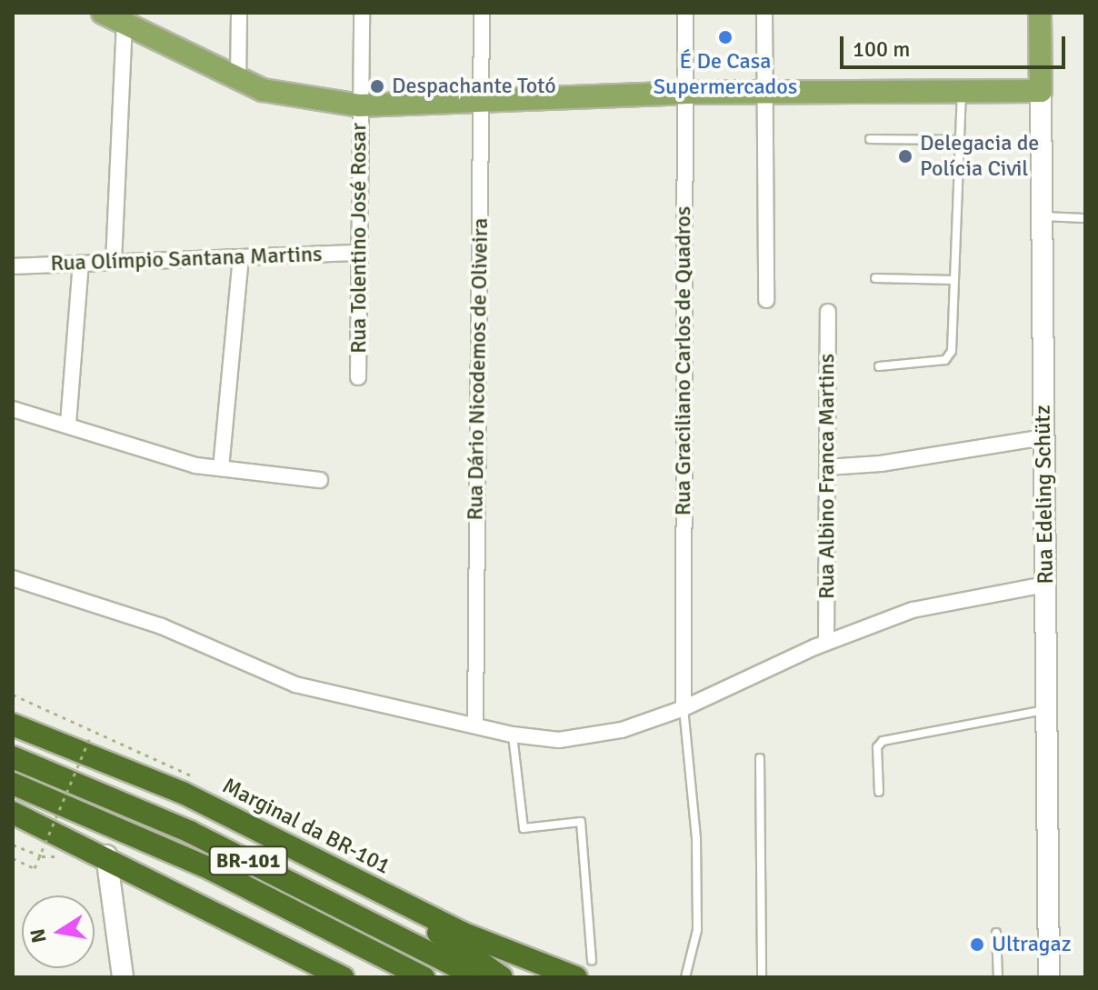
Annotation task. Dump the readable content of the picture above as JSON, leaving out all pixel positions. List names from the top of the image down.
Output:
{
  "streets": {
    "highway": ["Marginal da BR-101", "BR-101"],
    "main road": ["Rua Edeling Schütz"],
    "street": [
      "Rua Tolentino José Rosar",
      "Rua Olímpio Santana Martins",
      "Rua Graciliano Carlos de Quadros",
      "Rua Dário Nicodemos de Oliveira",
      "Rua Albino Franca Martins"
    ]
  },
  "crossings": [
    ["Rua Tolentino José Rosar", "Rua Olímpio Santana Martins"]
  ],
  "places": [
    "É De Casa Supermercados",
    "Despachante Totó",
    "Delegacia de Polícia Civil",
    "Ultragaz"
  ],
  "scale_bar": "100 m",
  "north": "left"
}
